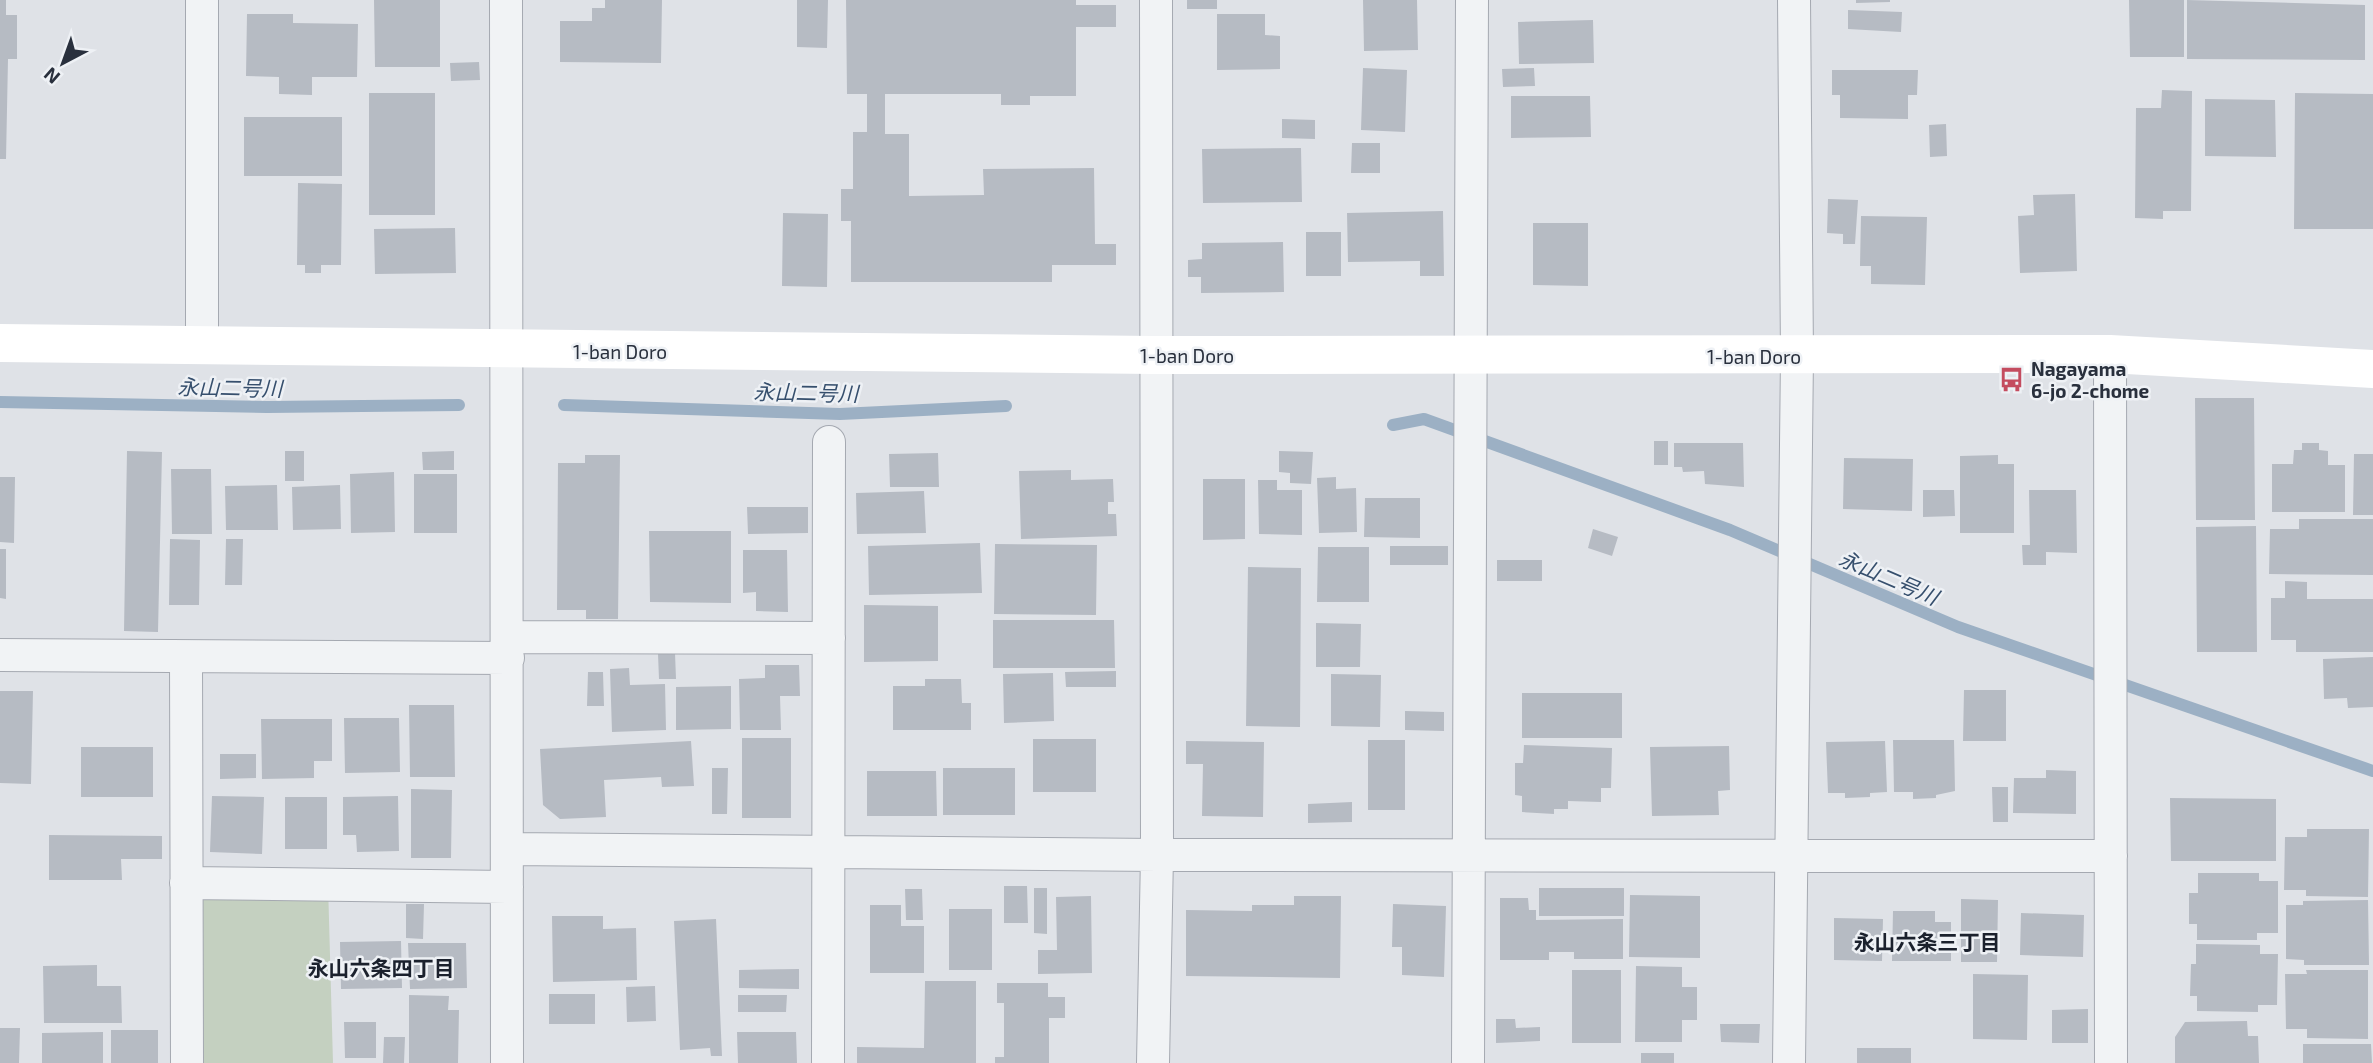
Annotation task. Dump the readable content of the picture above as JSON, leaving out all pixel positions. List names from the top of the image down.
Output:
{
  "streets": {
    "street": ["1-ban Doro"]
  },
  "districts": ["永山六条三丁目", "永山六条四丁目"],
  "water": ["永山二号川"],
  "places": {
    "bus stop": ["Nagayama 6-jo 2-chome"]
  },
  "north": "bottom left"
}
